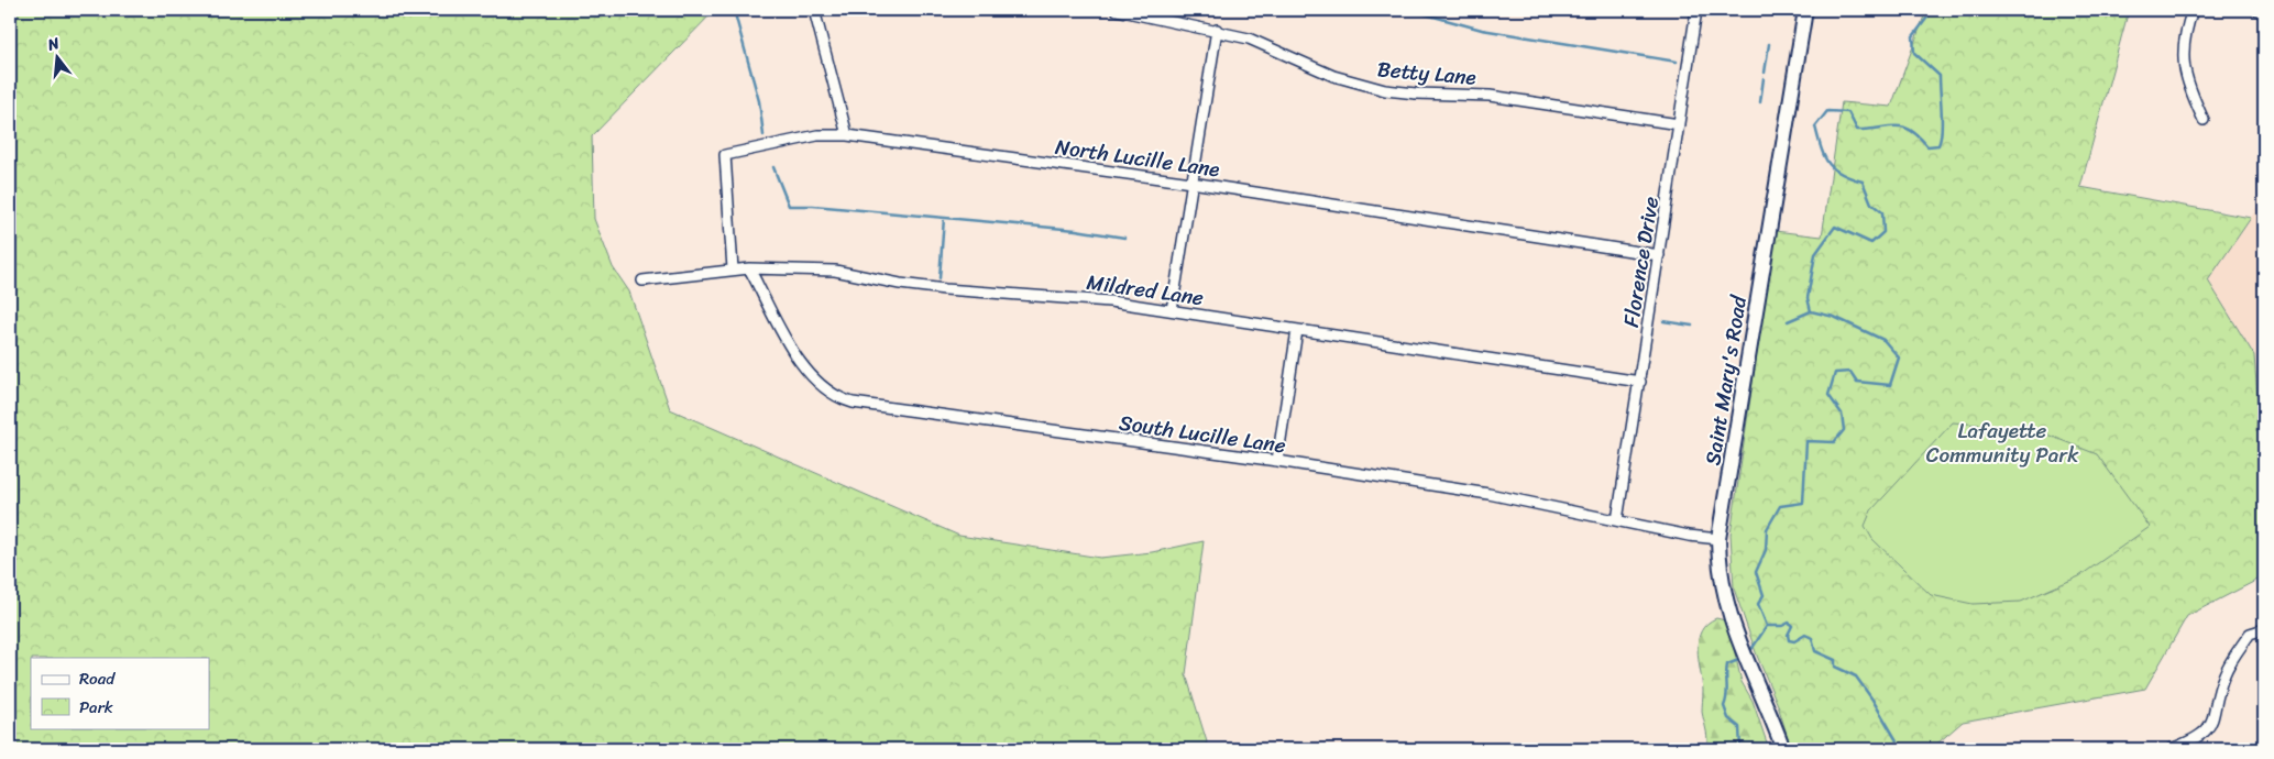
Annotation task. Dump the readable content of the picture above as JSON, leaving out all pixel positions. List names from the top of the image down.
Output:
{
  "streets": {
    "street": [
      "Betty Lane",
      "North Lucille Lane",
      "Florence Drive",
      "Mildred Lane",
      "Saint Mary's Road",
      "South Lucille Lane"
    ]
  },
  "crossings": [
    ["Betty Lane", "Florence Drive"],
    ["North Lucille Lane", "Florence Drive"],
    ["North Lucille Lane", "Mildred Lane"],
    ["Florence Drive", "Mildred Lane"],
    ["Florence Drive", "South Lucille Lane"],
    ["Mildred Lane", "South Lucille Lane"],
    ["Saint Mary's Road", "South Lucille Lane"]
  ],
  "parks": ["Lafayette Community Park"],
  "legend": ["Road", "Park"],
  "north": "top"
}
